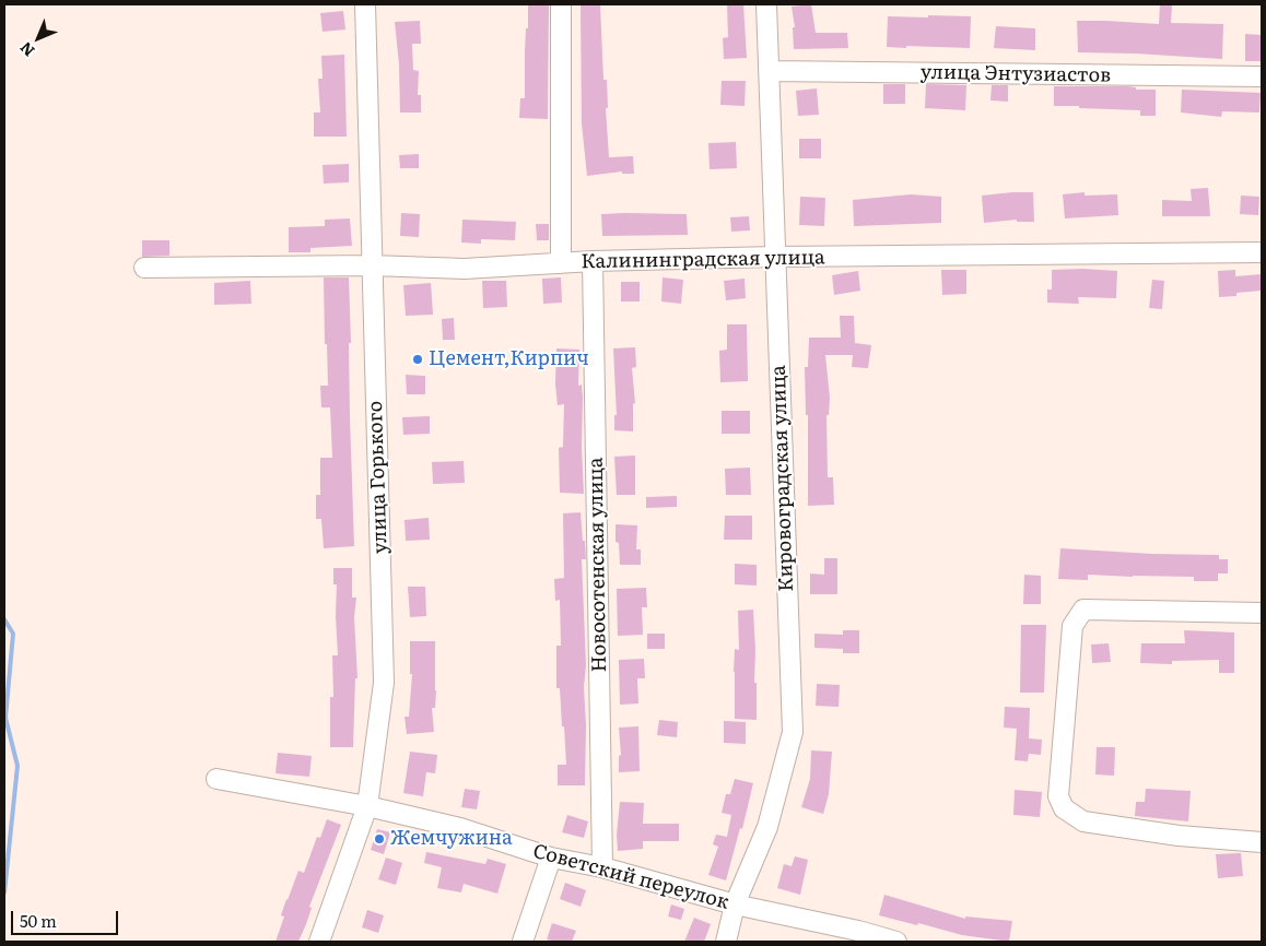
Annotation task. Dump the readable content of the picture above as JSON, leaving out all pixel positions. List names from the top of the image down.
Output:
{
  "streets": {
    "street": [
      "улица Энтузиастов",
      "Калининградская улица",
      "улица Горького",
      "Кировоградская улица",
      "Новосотенская улица",
      "Советский переулок"
    ]
  },
  "crossings": [
    ["улица Энтузиастов", "Кировоградская улица"],
    ["Калининградская улица", "улица Горького"],
    ["Калининградская улица", "Кировоградская улица"],
    ["Калининградская улица", "Новосотенская улица"],
    ["улица Горького", "Советский переулок"],
    ["Кировоградская улица", "Советский переулок"],
    ["Новосотенская улица", "Советский переулок"]
  ],
  "places": ["Цемент,Кирпич", "Жемчужина"],
  "scale_bar": "50 m",
  "north": "bottom left"
}
